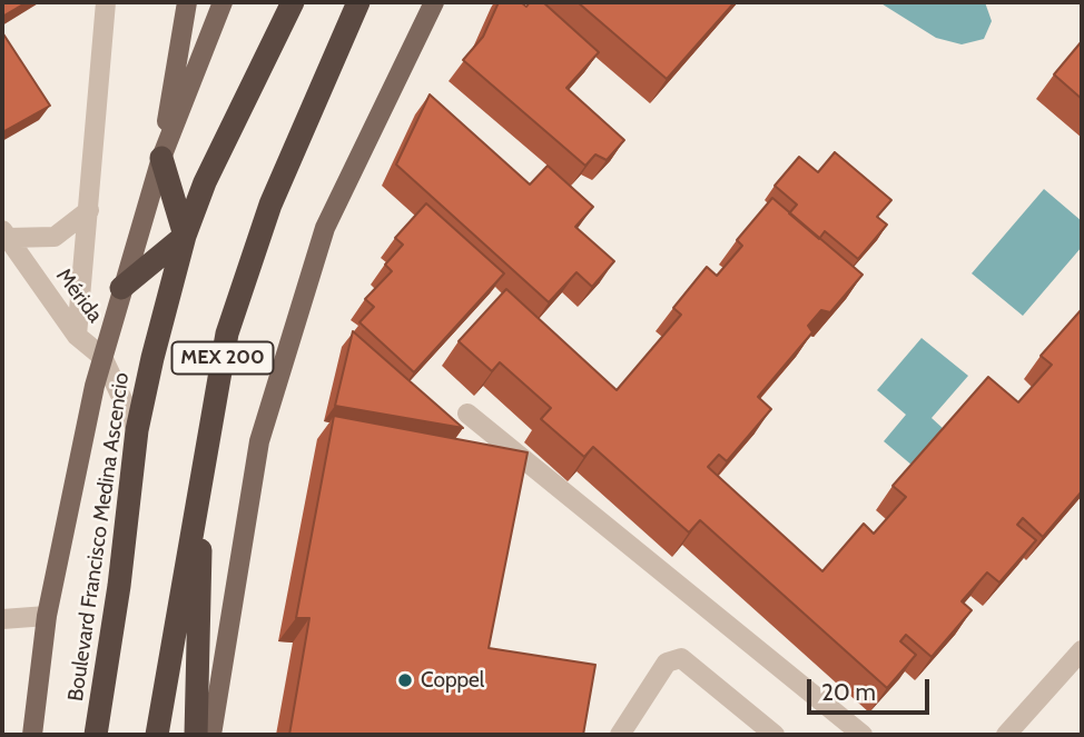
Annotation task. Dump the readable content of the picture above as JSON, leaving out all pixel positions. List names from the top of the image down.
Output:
{
  "streets": {
    "highway": ["MEX 200", "Boulevard Francisco Medina Ascencio"],
    "street": ["Mérida"]
  },
  "crossings": [
    ["Mérida", "Boulevard Francisco Medina Ascencio"]
  ],
  "places": ["Coppel"],
  "scale_bar": "20 m"
}
